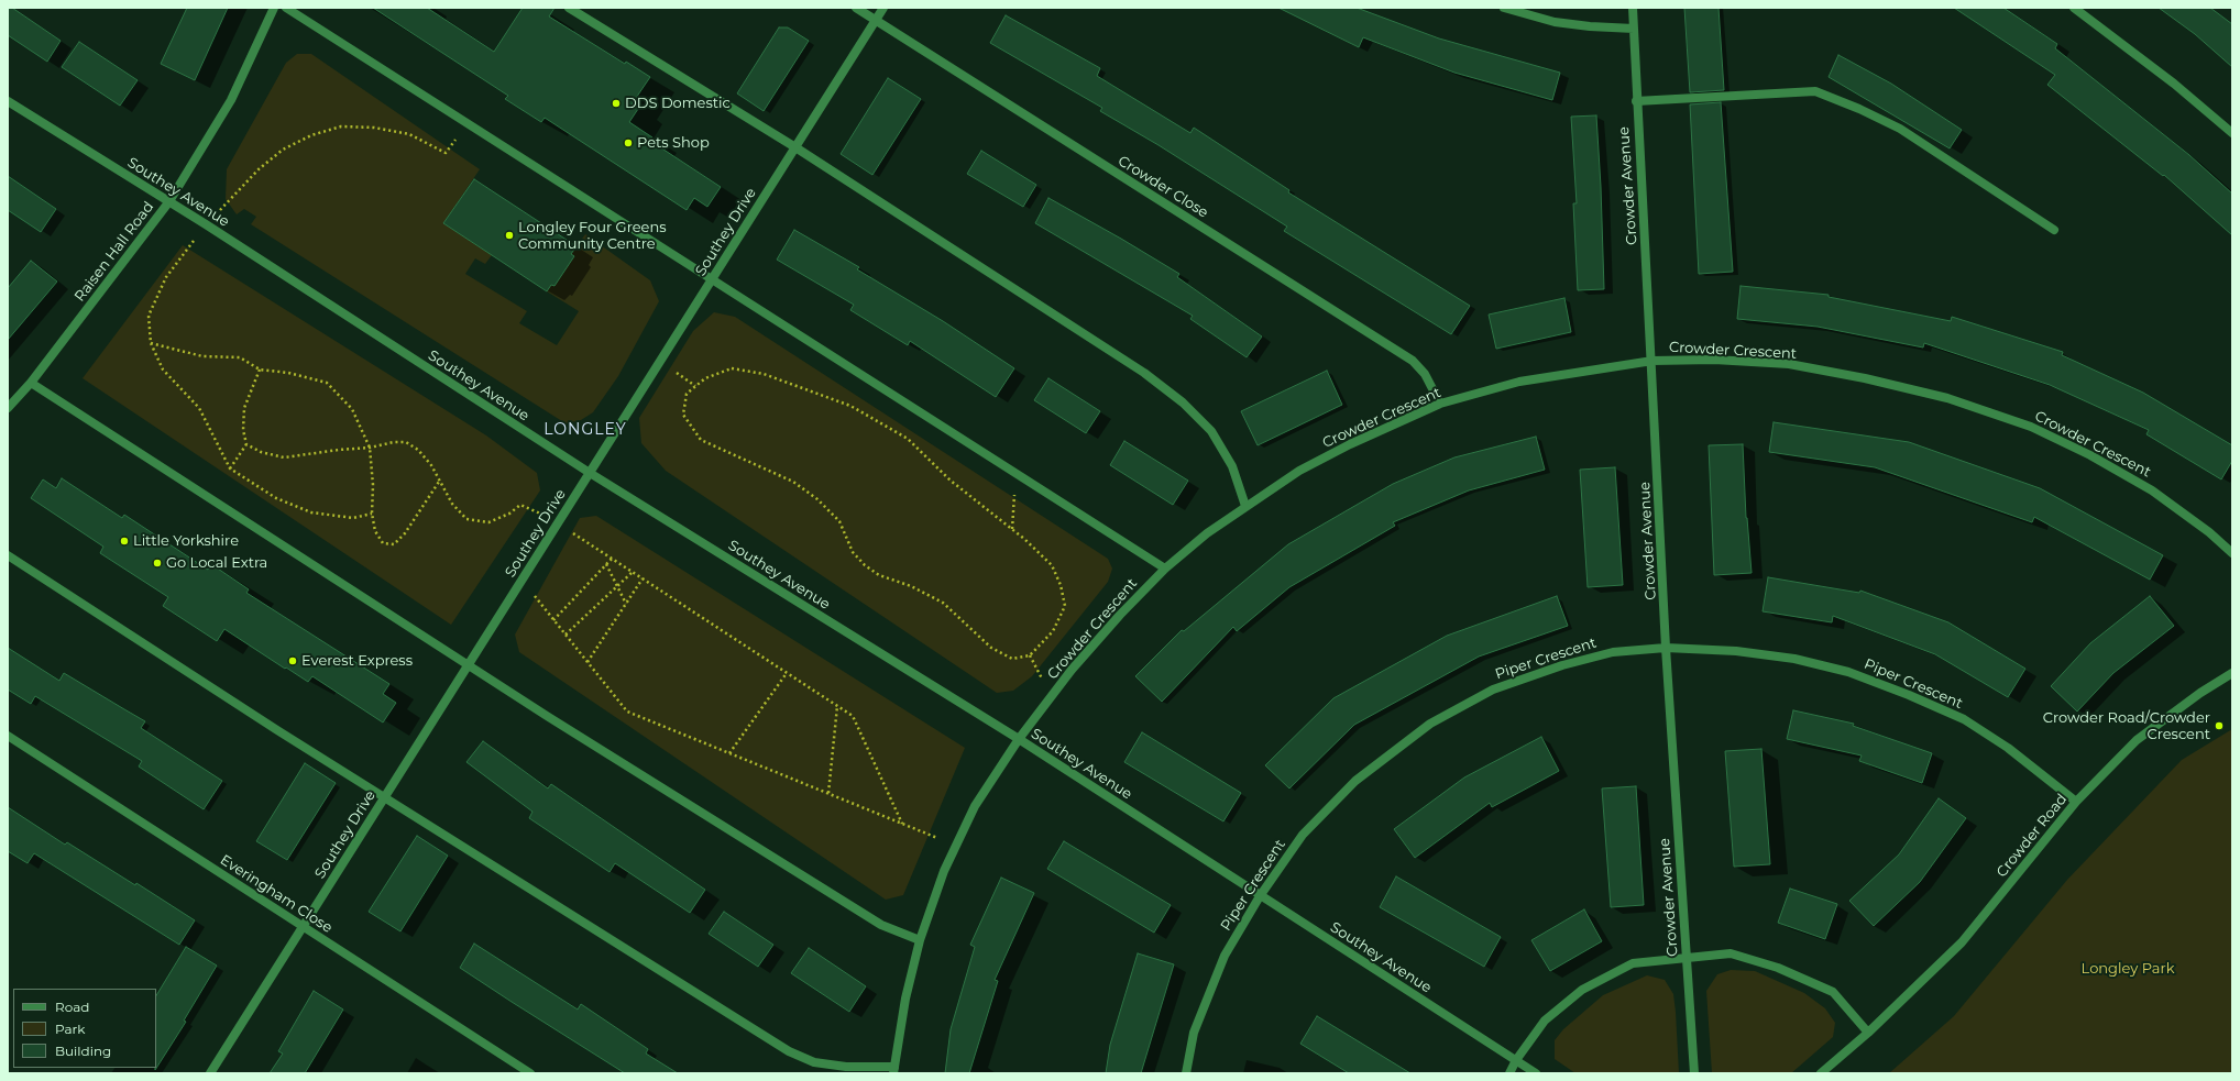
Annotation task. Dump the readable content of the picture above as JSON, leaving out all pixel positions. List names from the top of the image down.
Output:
{
  "streets": {
    "street": [
      "Crowder Avenue",
      "Crowder Close",
      "Southey Avenue",
      "Southey Drive",
      "Raisen Hall Road",
      "Crowder Crescent",
      "Piper Crescent",
      "Crowder Road",
      "Everingham Close"
    ]
  },
  "crossings": [
    ["Crowder Avenue", "Crowder Crescent"],
    ["Crowder Avenue", "Piper Crescent"],
    ["Crowder Close", "Southey Drive"],
    ["Crowder Close", "Crowder Crescent"],
    ["Southey Avenue", "Southey Drive"],
    ["Southey Avenue", "Raisen Hall Road"],
    ["Southey Avenue", "Crowder Crescent"],
    ["Southey Avenue", "Piper Crescent"],
    ["Southey Drive", "Everingham Close"],
    ["Piper Crescent", "Crowder Road"]
  ],
  "districts": ["LONGLEY"],
  "parks": ["Longley Park"],
  "places": [
    "DDS Domestic",
    "Pets Shop",
    "Longley Four Greens Community Centre",
    "Little Yorkshire",
    "Go Local Extra",
    "Everest Express",
    "Crowder Road/Crowder Crescent"
  ],
  "legend": ["Road", "Park", "Building"]
}
